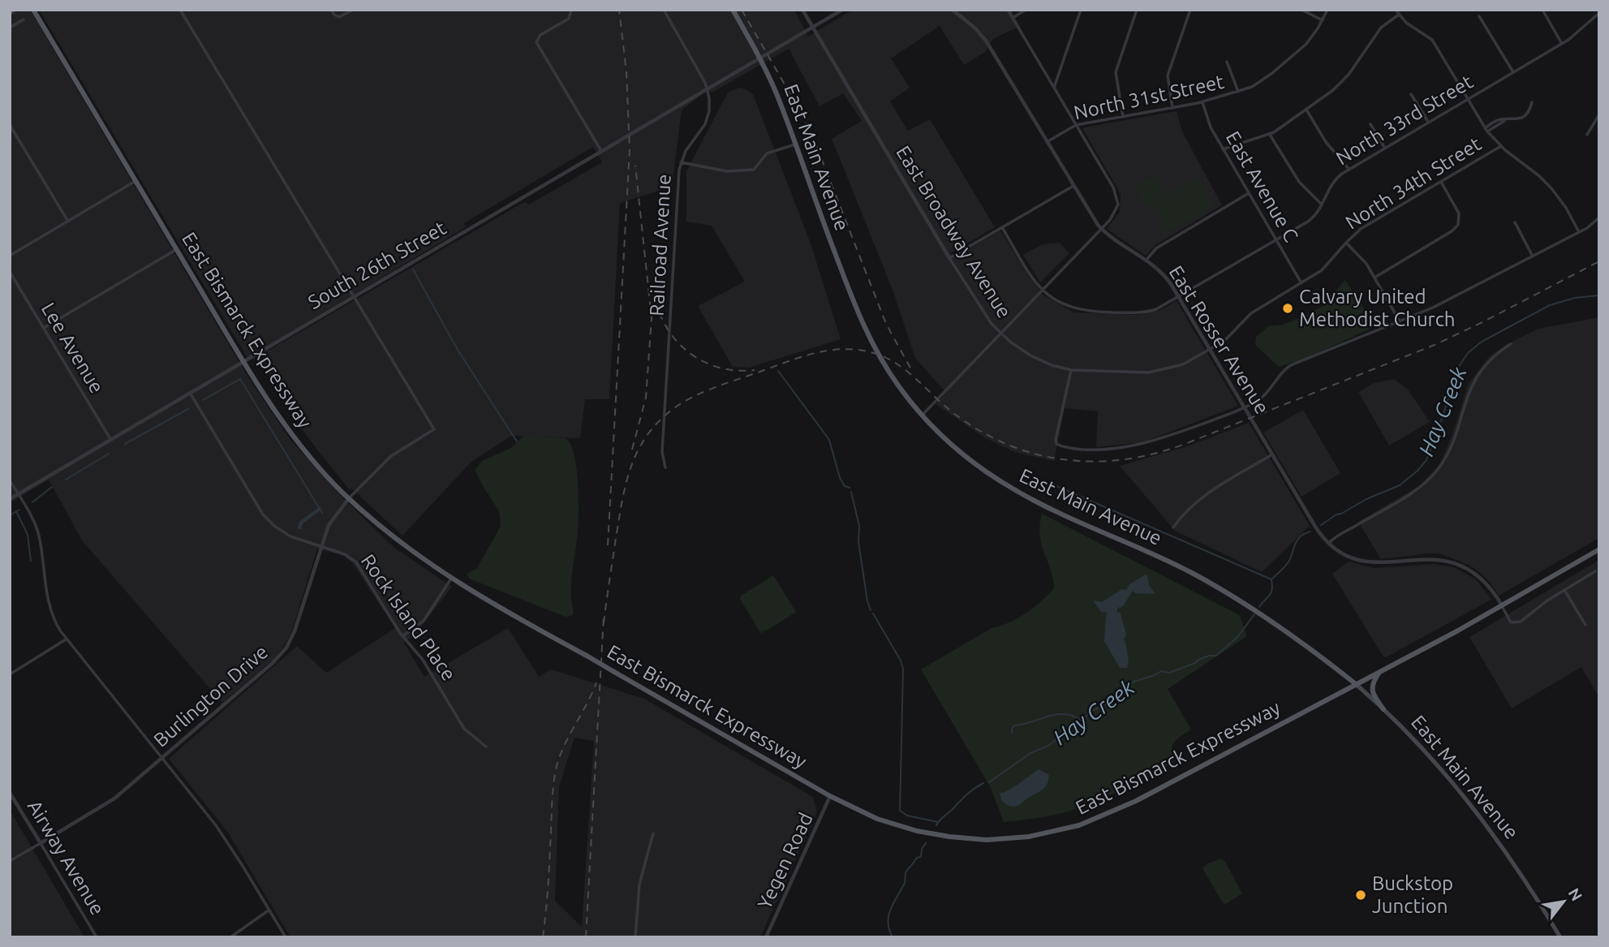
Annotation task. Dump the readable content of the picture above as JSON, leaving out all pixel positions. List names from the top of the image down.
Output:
{
  "streets": {
    "main road": ["East Main Avenue", "East Bismarck Expressway"],
    "street": [
      "North 31st Street",
      "North 33rd Street",
      "North 34th Street",
      "East Avenue C",
      "East Broadway Avenue",
      "Railroad Avenue",
      "South 26th Street",
      "East Rosser Avenue",
      "Lee Avenue",
      "Rock Island Place",
      "Burlington Drive",
      "Airway Avenue",
      "Yegen Road"
    ]
  },
  "crossings": [
    ["North 31st Street", "East Avenue C"],
    ["North 31st Street", "East Rosser Avenue"],
    ["North 33rd Street", "East Avenue C"],
    ["North 33rd Street", "East Rosser Avenue"],
    ["East Main Avenue", "South 26th Street"],
    ["East Main Avenue", "East Bismarck Expressway"],
    ["North 34th Street", "East Avenue C"],
    ["North 34th Street", "East Broadway Avenue"],
    ["North 34th Street", "East Rosser Avenue"],
    ["East Broadway Avenue", "South 26th Street"],
    ["East Broadway Avenue", "East Rosser Avenue"],
    ["Railroad Avenue", "South 26th Street"],
    ["South 26th Street", "East Bismarck Expressway"],
    ["South 26th Street", "Lee Avenue"],
    ["South 26th Street", "Rock Island Place"],
    ["South 26th Street", "Burlington Drive"],
    ["East Bismarck Expressway", "East Rosser Avenue"],
    ["East Bismarck Expressway", "Burlington Drive"],
    ["East Bismarck Expressway", "Yegen Road"],
    ["Rock Island Place", "Burlington Drive"],
    ["Burlington Drive", "Airway Avenue"]
  ],
  "water": ["Hay Creek"],
  "places": ["Calvary United Methodist Church", "Buckstop Junction"],
  "north": "top right"
}
